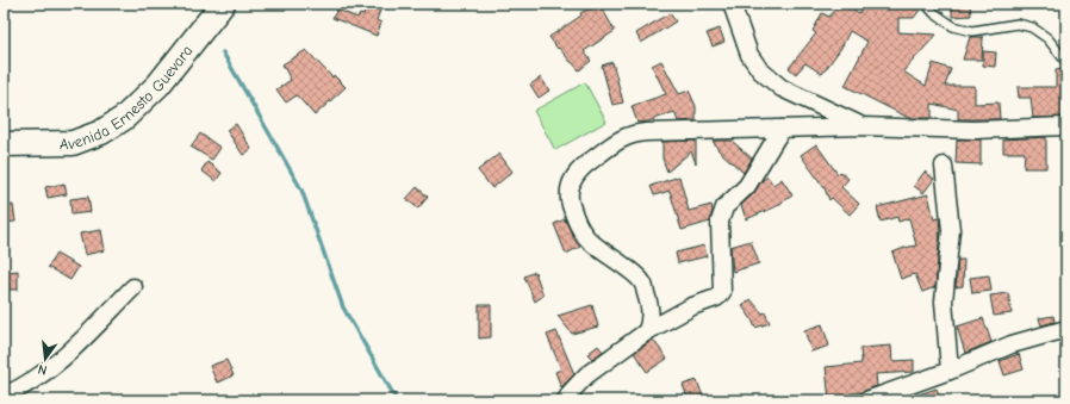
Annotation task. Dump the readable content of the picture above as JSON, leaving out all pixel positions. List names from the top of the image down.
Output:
{
  "streets": {
    "main road": ["Avenida Ernesto Guevara"]
  },
  "north": "bottom"
}
